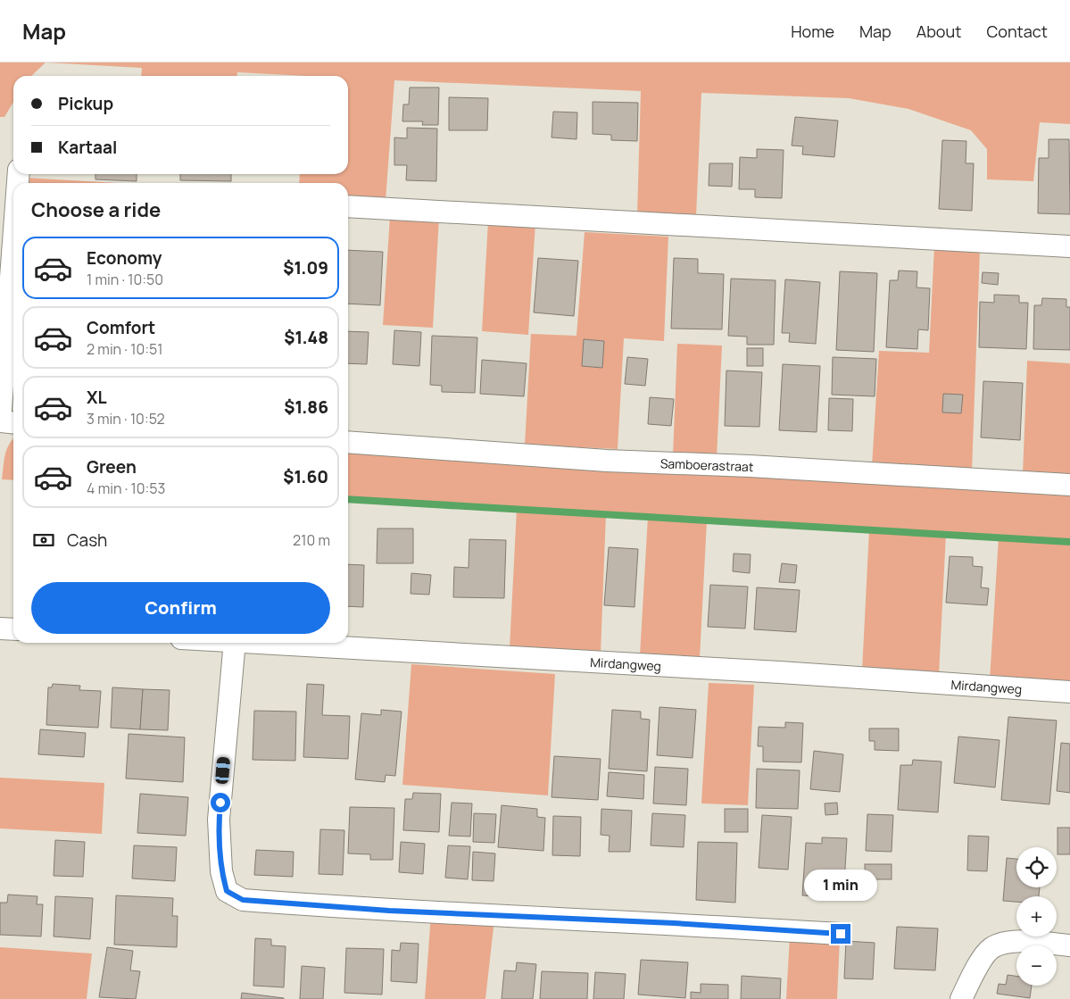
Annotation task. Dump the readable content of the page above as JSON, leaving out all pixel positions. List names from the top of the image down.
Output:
{
  "streets": {
    "street": ["Samboerastraat", "Mirdangweg"]
  },
  "page": {
    "header": "Map",
    "nav": [
      "Home",
      "Map",
      "About",
      "Contact"
    ],
    "banner": ["Pickup", "Kartaal"],
    "heading": "Choose a ride",
    "list": [
      {
        "name": "Economy",
        "note": "1 min · 10:50",
        "value": "$1.09"
      },
      {
        "name": "Comfort",
        "note": "2 min · 10:51",
        "value": "$1.48"
      },
      {
        "name": "XL",
        "note": "3 min · 10:52",
        "value": "$1.86"
      },
      {
        "name": "Green",
        "note": "4 min · 10:53",
        "value": "$1.60"
      }
    ],
    "pay": ["Cash", "210 m"],
    "buttons": "Confirm",
    "map_buttons": ["+", "−"],
    "bubble": "1 min"
  }
}
